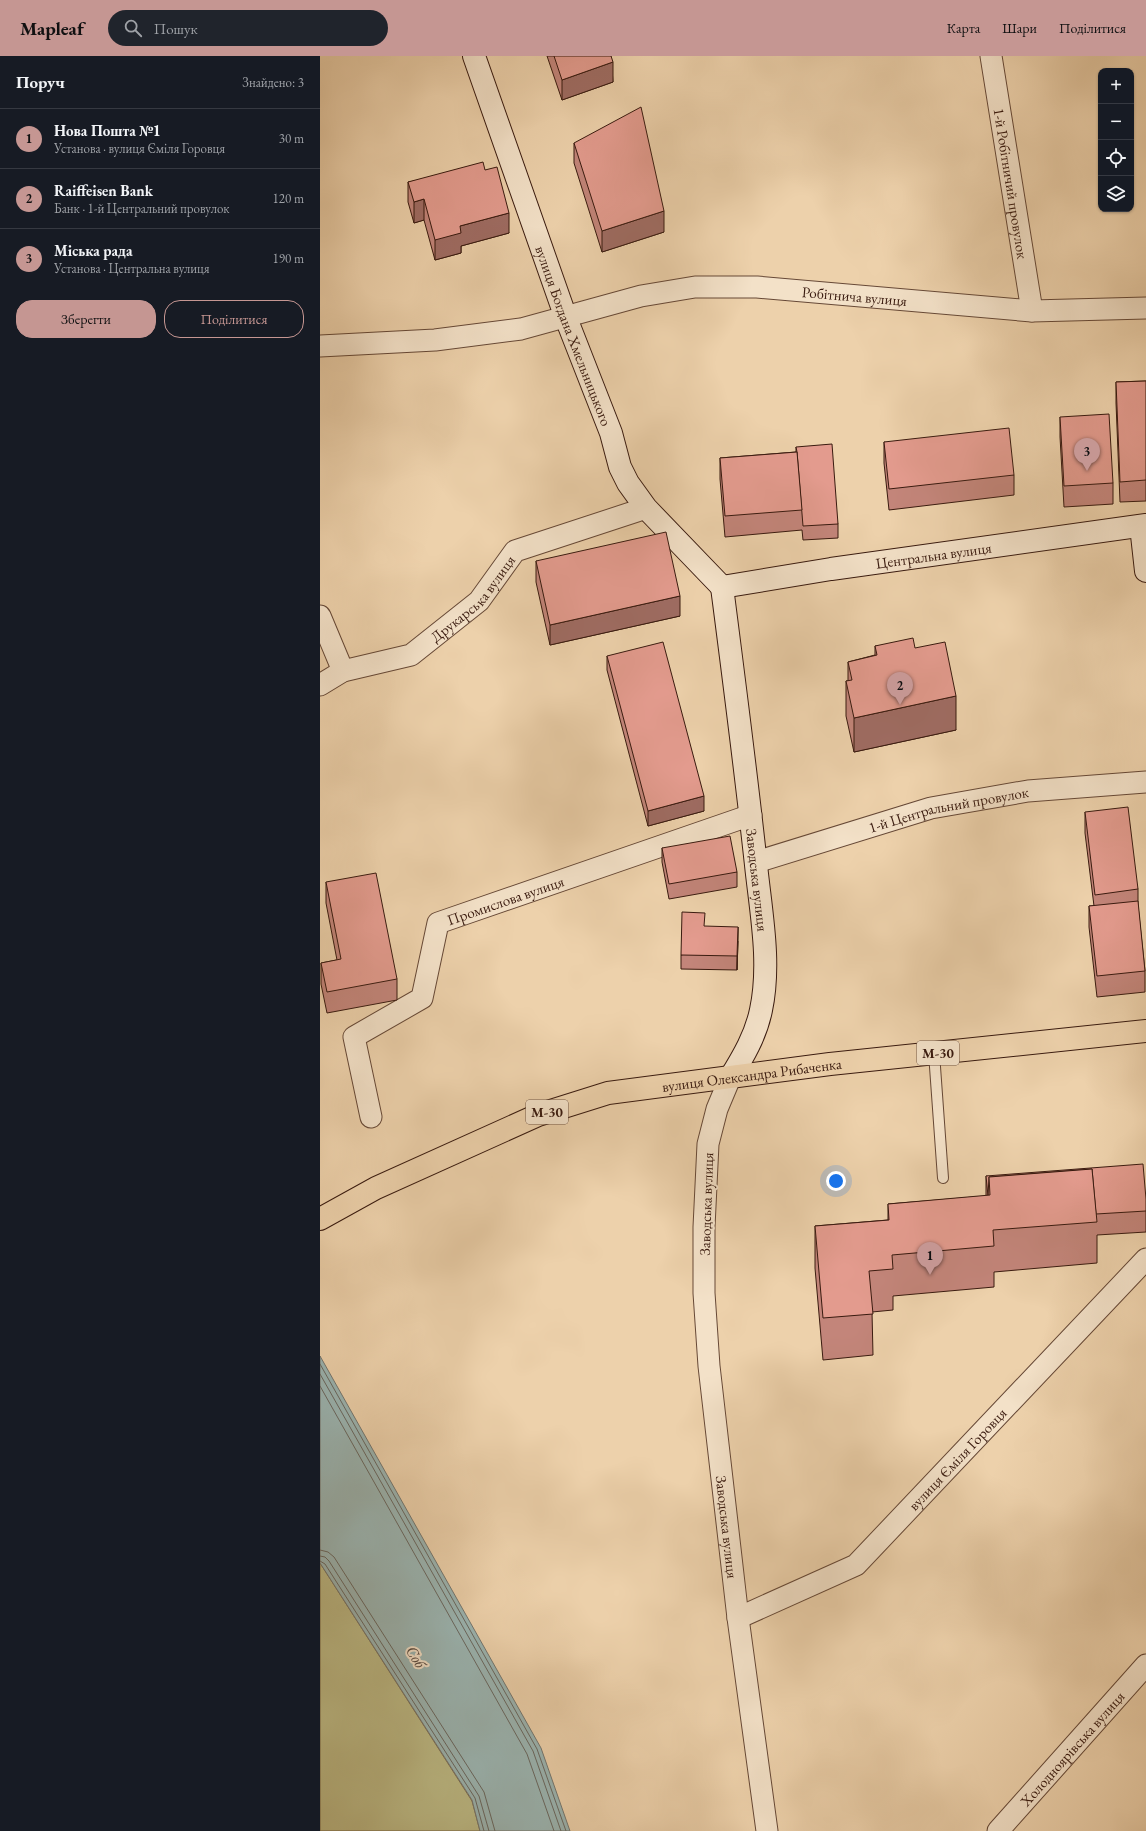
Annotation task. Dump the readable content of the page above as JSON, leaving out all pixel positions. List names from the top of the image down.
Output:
{
  "streets": {
    "highway": ["М-30", "вулиця Олександра Рибаченка"],
    "street": [
      "1-й Робітничий провулок",
      "Робітнича вулиця",
      "вулиця Богдана Хмельницького",
      "Центральна вулиця",
      "Друкарська вулиця",
      "1-й Центральний провулок",
      "Заводська вулиця",
      "Промислова вулиця",
      "вулиця Єміля Горовця",
      "Холодноярівська вулиця"
    ]
  },
  "crossings": [
    ["1-й Робітничий провулок", "Робітнича вулиця"],
    ["Робітнича вулиця", "вулиця Богдана Хмельницького"],
    ["вулиця Богдана Хмельницького", "Центральна вулиця"],
    ["вулиця Богдана Хмельницького", "Друкарська вулиця"],
    ["вулиця Богдана Хмельницького", "Заводська вулиця"],
    ["Центральна вулиця", "Заводська вулиця"],
    ["1-й Центральний провулок", "Заводська вулиця"],
    ["Заводська вулиця", "Промислова вулиця"],
    ["Заводська вулиця", "вулиця Олександра Рибаченка"],
    ["Заводська вулиця", "вулиця Єміля Горовця"]
  ],
  "water": ["Соб"],
  "page": {
    "header": "Mapleaf",
    "search": "Пошук",
    "nav": ["Карта", "Шари", "Поділитися"],
    "heading": ["Поруч", "Знайдено: 3"],
    "map_buttons": ["+", "−"],
    "list": [
      {
        "mark": "1",
        "name": "Нова Пошта №1",
        "note": "Установа · вулиця Єміля Горовця",
        "value": "30 m"
      },
      {
        "mark": "2",
        "name": "Raiffeisen Bank",
        "note": "Банк · 1-й Центральний провулок",
        "value": "120 m"
      },
      {
        "mark": "3",
        "name": "Міська рада",
        "note": "Установа · Центральна вулиця",
        "value": "190 m"
      }
    ],
    "buttons": ["Зберегти", "Поділитися"],
    "pins": ["3", "2", "1"]
  }
}
